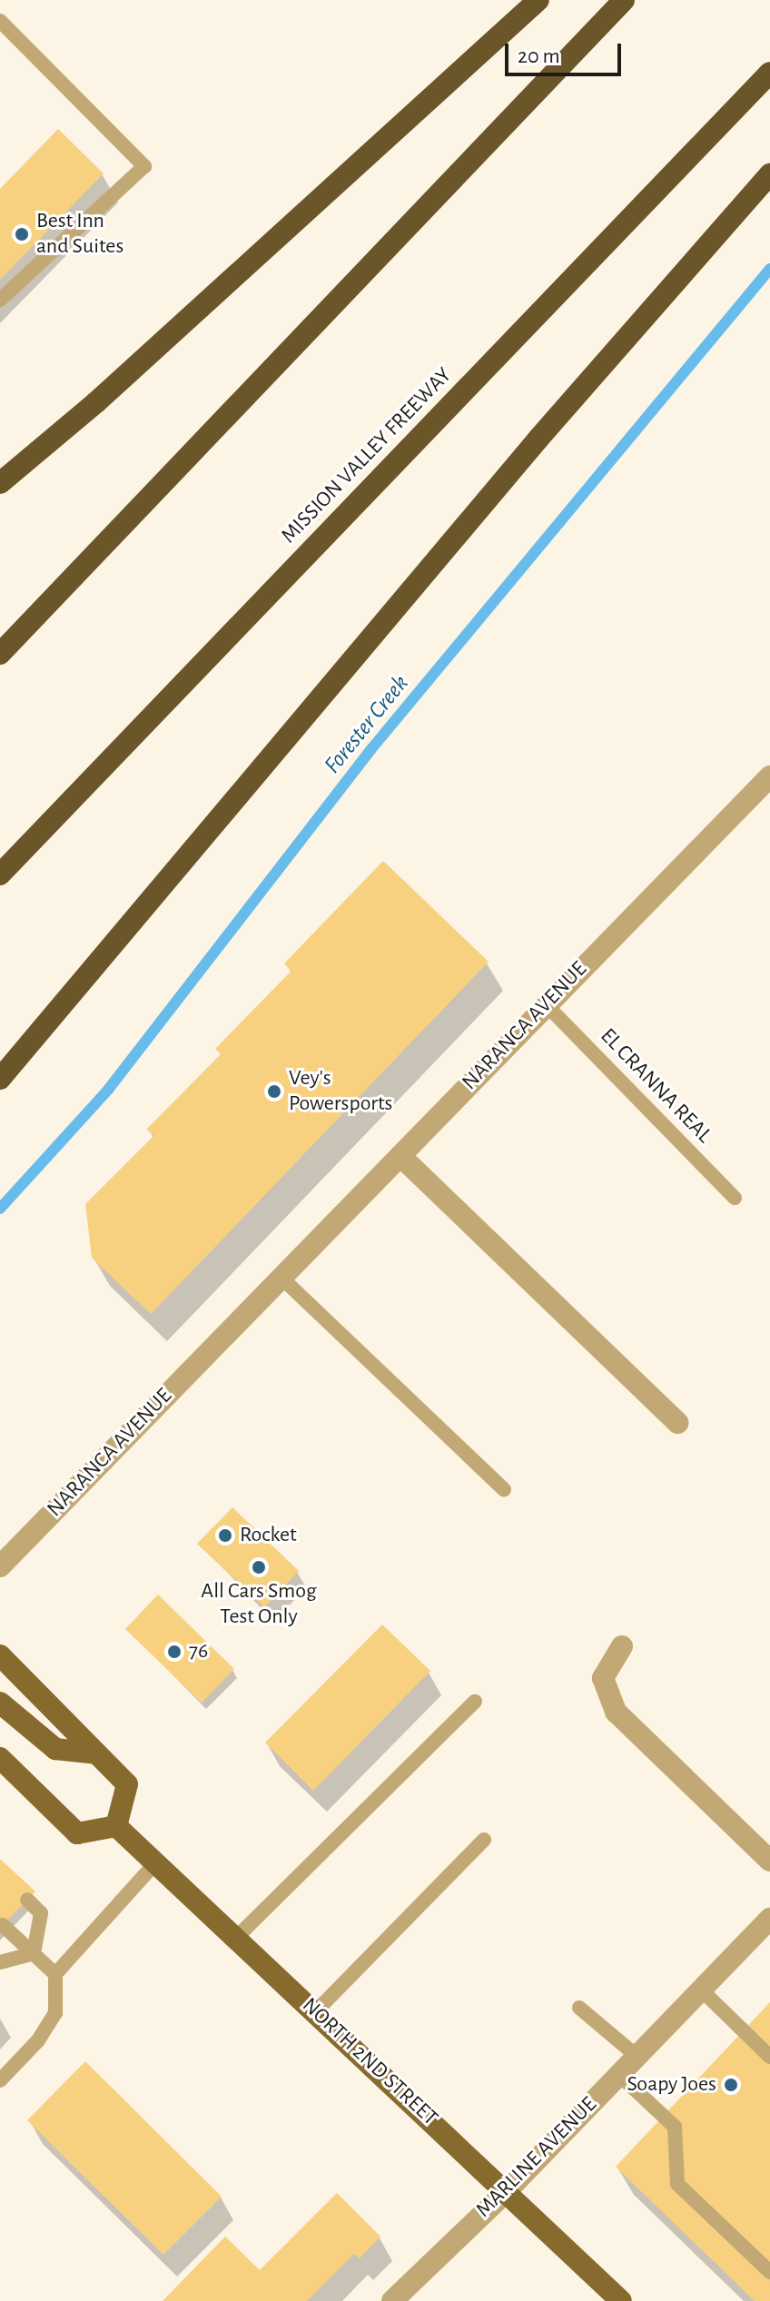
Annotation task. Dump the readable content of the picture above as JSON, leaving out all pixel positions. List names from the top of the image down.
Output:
{
  "streets": {
    "highway": ["MISSION VALLEY FREEWAY"],
    "main road": ["NORTH 2ND STREET"],
    "street": ["NARANCA AVENUE", "MARLINE AVENUE"],
    "lane": ["EL CRANNA REAL"]
  },
  "crossings": [
    ["NARANCA AVENUE", "EL CRANNA REAL"],
    ["NORTH 2ND STREET", "MARLINE AVENUE"]
  ],
  "water": ["Forester Creek"],
  "places": [
    "Best Inn and Suites",
    "Vey's Powersports",
    "Rocket",
    "All Cars Smog Test Only",
    "76",
    "Soapy Joes"
  ],
  "scale_bar": "20 m"
}
